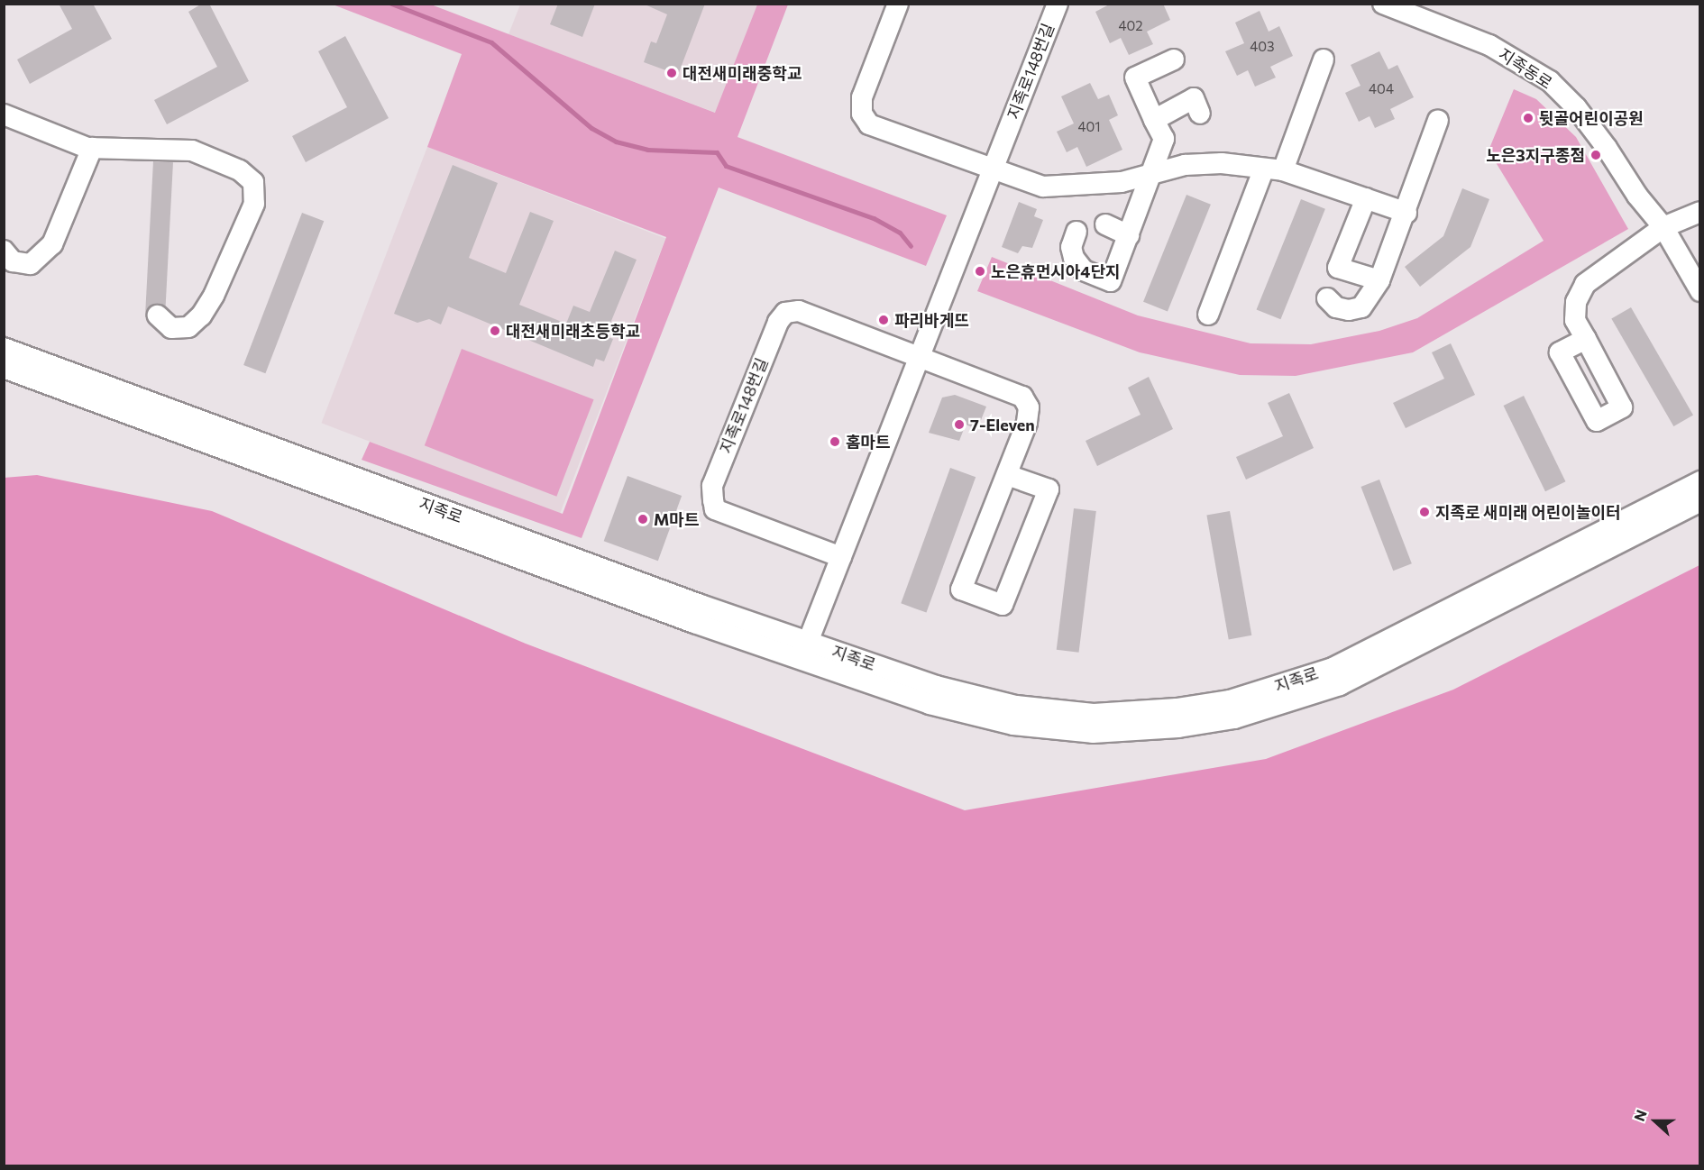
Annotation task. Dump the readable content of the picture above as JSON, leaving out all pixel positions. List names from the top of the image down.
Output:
{
  "streets": {
    "street": ["지족동로", "지족로148번길", "지족로"]
  },
  "crossings": [
    ["지족로148번길", "지족로"]
  ],
  "places": [
    "대전새미래중학교",
    "뒷골어린이공원",
    "노은3지구종점",
    "노은휴먼시아4단지",
    "파리바게뜨",
    "대전새미래초등학교",
    "7-Eleven",
    "홈마트",
    "지족로 새미래 어린이놀이터",
    "M마트"
  ],
  "house_numbers": [
    "402",
    "403",
    "404",
    "401"
  ],
  "north": "left"
}
